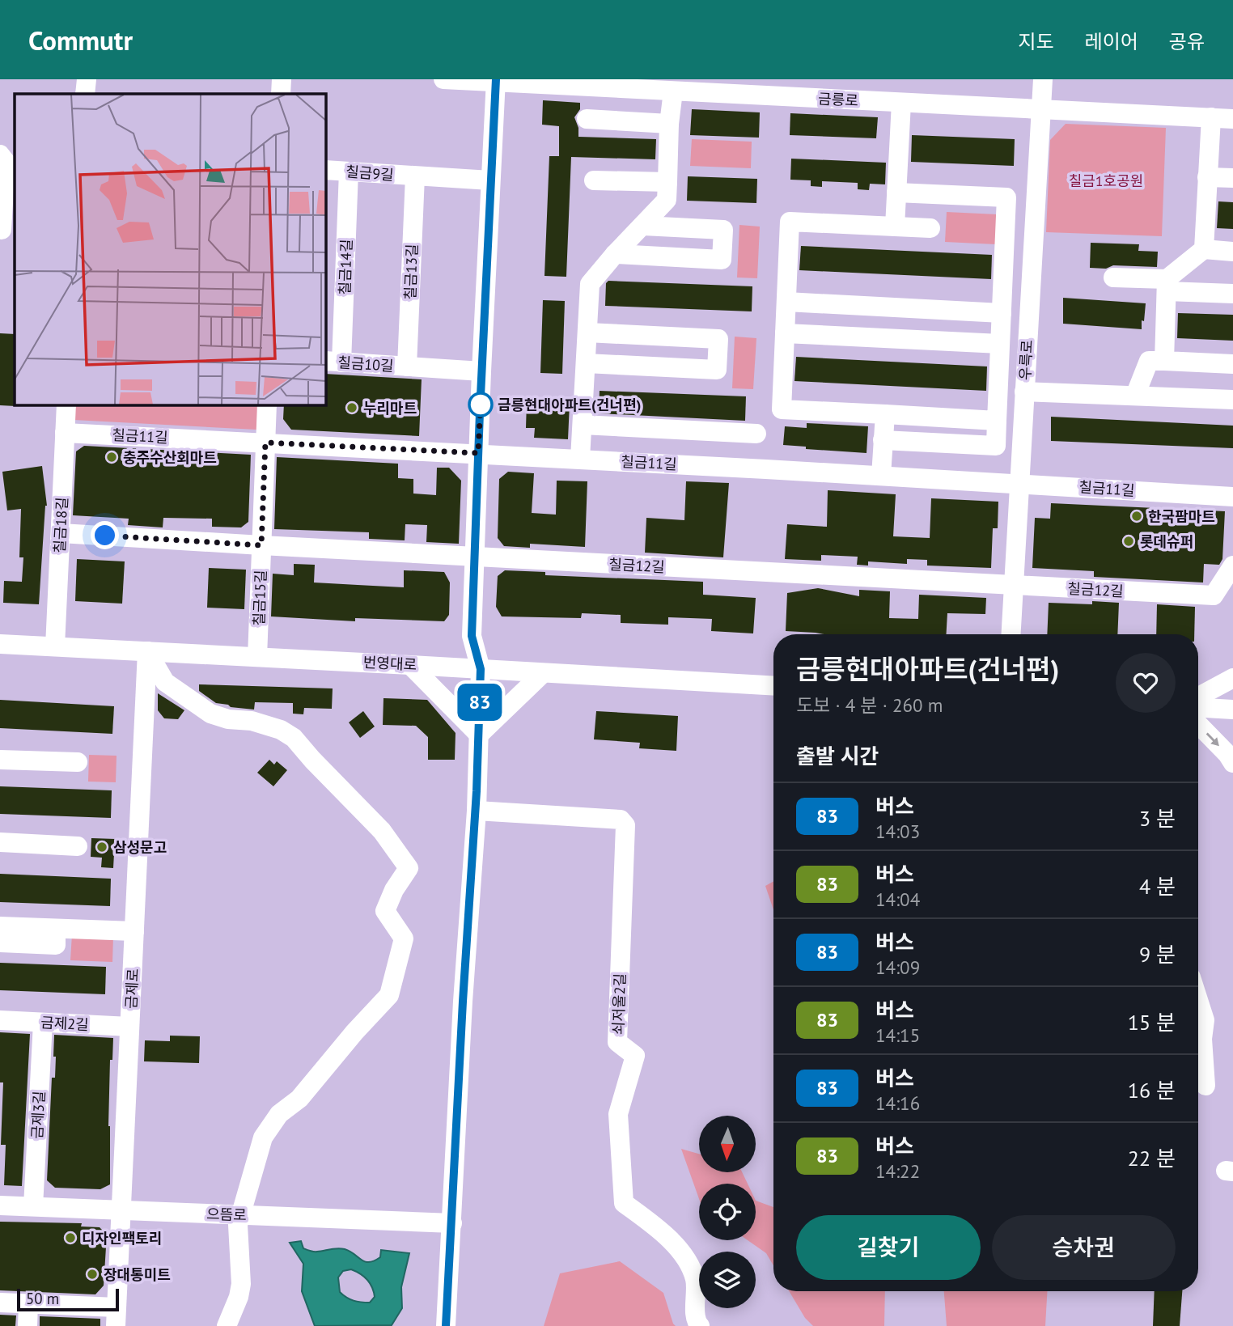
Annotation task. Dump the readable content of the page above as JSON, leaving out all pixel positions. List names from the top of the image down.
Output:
{
  "streets": {
    "street": [
      "금릉로",
      "칠금9길",
      "칠금14길",
      "칠금13길",
      "우륵로",
      "칠금10길",
      "칠금11길",
      "칠금18길",
      "칠금12길",
      "칠금15길",
      "번영대로",
      "금제로",
      "쇠저울2길",
      "금제2길",
      "금제3길",
      "으뜸로"
    ]
  },
  "crossings": [
    ["금릉로", "우륵로"],
    ["칠금9길", "칠금14길"],
    ["칠금9길", "칠금13길"],
    ["칠금14길", "칠금10길"],
    ["칠금13길", "칠금10길"],
    ["우륵로", "칠금11길"],
    ["우륵로", "칠금12길"],
    ["칠금11길", "칠금18길"],
    ["칠금11길", "칠금15길"],
    ["칠금18길", "칠금12길"],
    ["칠금18길", "번영대로"],
    ["칠금12길", "칠금15길"],
    ["칠금15길", "번영대로"],
    ["번영대로", "금제로"],
    ["금제로", "금제2길"],
    ["금제로", "으뜸로"],
    ["금제2길", "금제3길"],
    ["금제3길", "으뜸로"]
  ],
  "parks": ["칠금1호공원"],
  "places": [
    "금릉현대아파트(건너편)",
    "누리마트",
    "충주수산회마트",
    "한국팜마트",
    "롯데슈퍼",
    "삼성문고",
    "디자인팩토리",
    "장대통미트"
  ],
  "lines": ["bus line 83"],
  "scale_bar": "50 m",
  "north": "bottom",
  "page": {
    "header": "Commutr",
    "nav": ["지도", "레이어", "공유"],
    "on_map": "83",
    "heading": [
      ["금릉현대아파트(건너편)", "도보 · 4 분 · 260 m"],
      "출발 시간"
    ],
    "list": [
      {
        "mark": "83",
        "name": "버스",
        "note": "14:03",
        "value": "3 분"
      },
      {
        "mark": "83",
        "name": "버스",
        "note": "14:04",
        "value": "4 분"
      },
      {
        "mark": "83",
        "name": "버스",
        "note": "14:09",
        "value": "9 분"
      },
      {
        "mark": "83",
        "name": "버스",
        "note": "14:15",
        "value": "15 분"
      },
      {
        "mark": "83",
        "name": "버스",
        "note": "14:16",
        "value": "16 분"
      },
      {
        "mark": "83",
        "name": "버스",
        "note": "14:22",
        "value": "22 분"
      }
    ],
    "buttons": ["길찾기", "승차권"],
    "scale": "50 m"
  }
}
